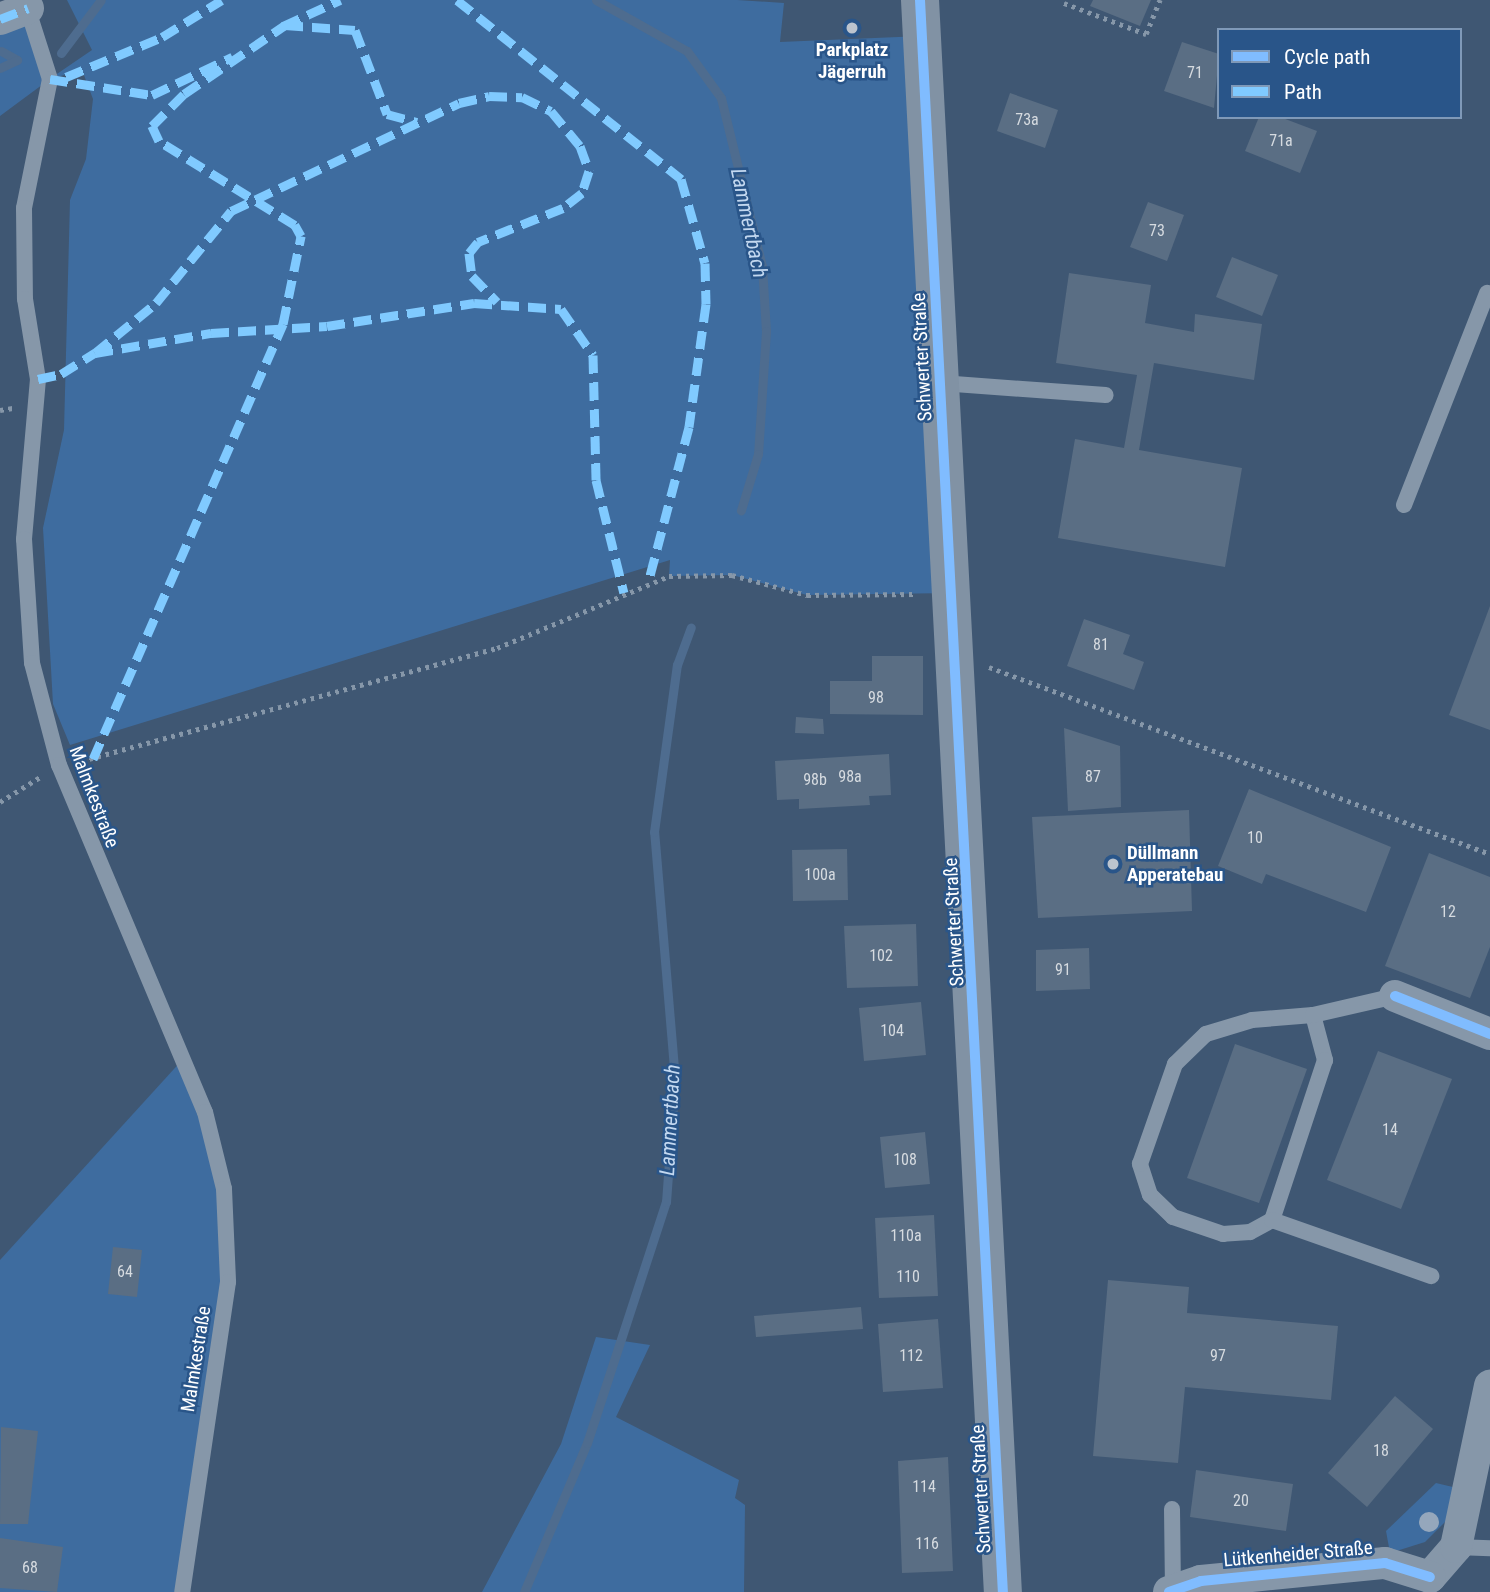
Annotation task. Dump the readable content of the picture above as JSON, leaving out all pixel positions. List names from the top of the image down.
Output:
{
  "streets": {
    "main road": ["Schwerter Straße"],
    "street": ["Lütkenheider Straße"],
    "lane": ["Malmkestraße"]
  },
  "water": ["Lammertbach"],
  "places": ["Parkplatz Jägerruh", "Düllmann Apperatebau"],
  "house_numbers": [
    "71",
    "73a",
    "71a",
    "73",
    "81",
    "98",
    "98a",
    "87",
    "98b",
    "10",
    "100a",
    "12",
    "102",
    "91",
    "104",
    "14",
    "108",
    "110a",
    "64",
    "110",
    "112",
    "97",
    "18",
    "114",
    "20",
    "116",
    "68"
  ],
  "legend": ["Cycle path", "Path"]
}
